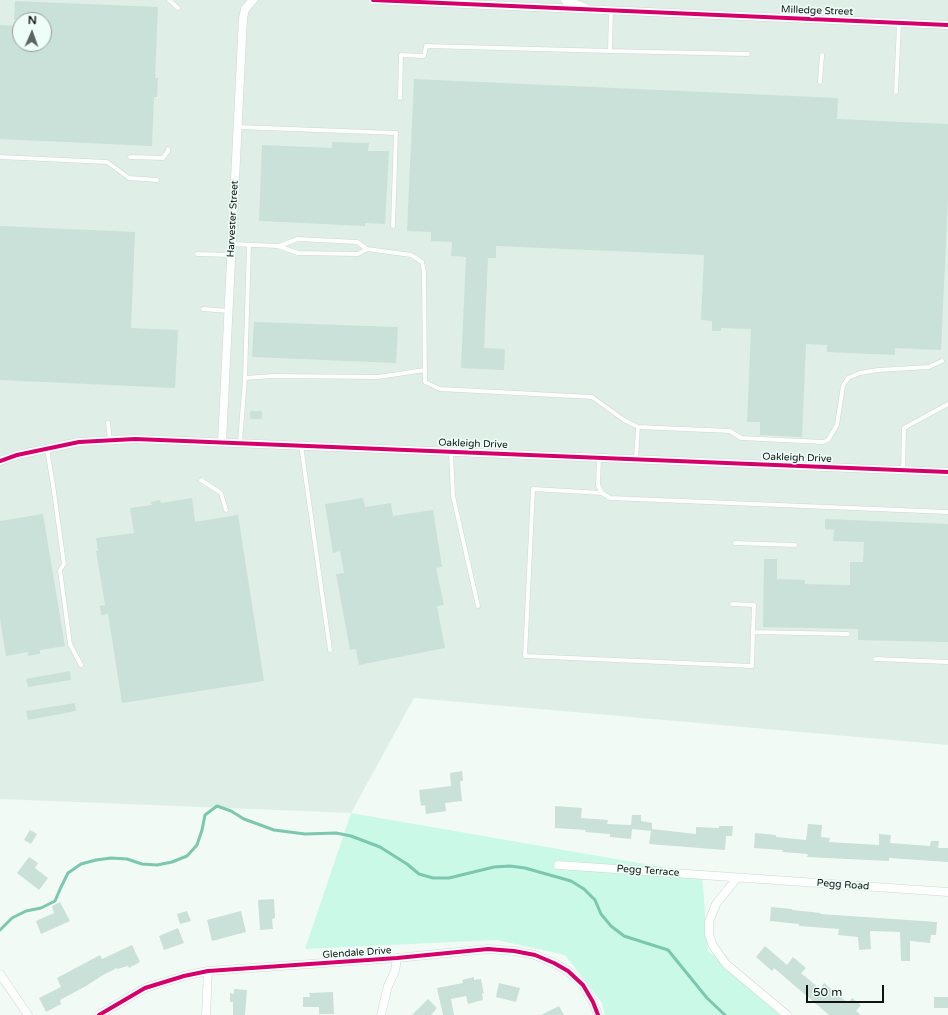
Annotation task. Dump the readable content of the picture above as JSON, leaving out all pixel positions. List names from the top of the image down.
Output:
{
  "streets": {
    "street": [
      "Milledge Street",
      "Harvester Street",
      "Oakleigh Drive",
      "Pegg Terrace",
      "Pegg Road",
      "Glendale Drive"
    ]
  },
  "crossings": [
    ["Harvester Street", "Oakleigh Drive"],
    ["Pegg Terrace", "Pegg Road"]
  ],
  "scale_bar": "50 m",
  "north": "top"
}
